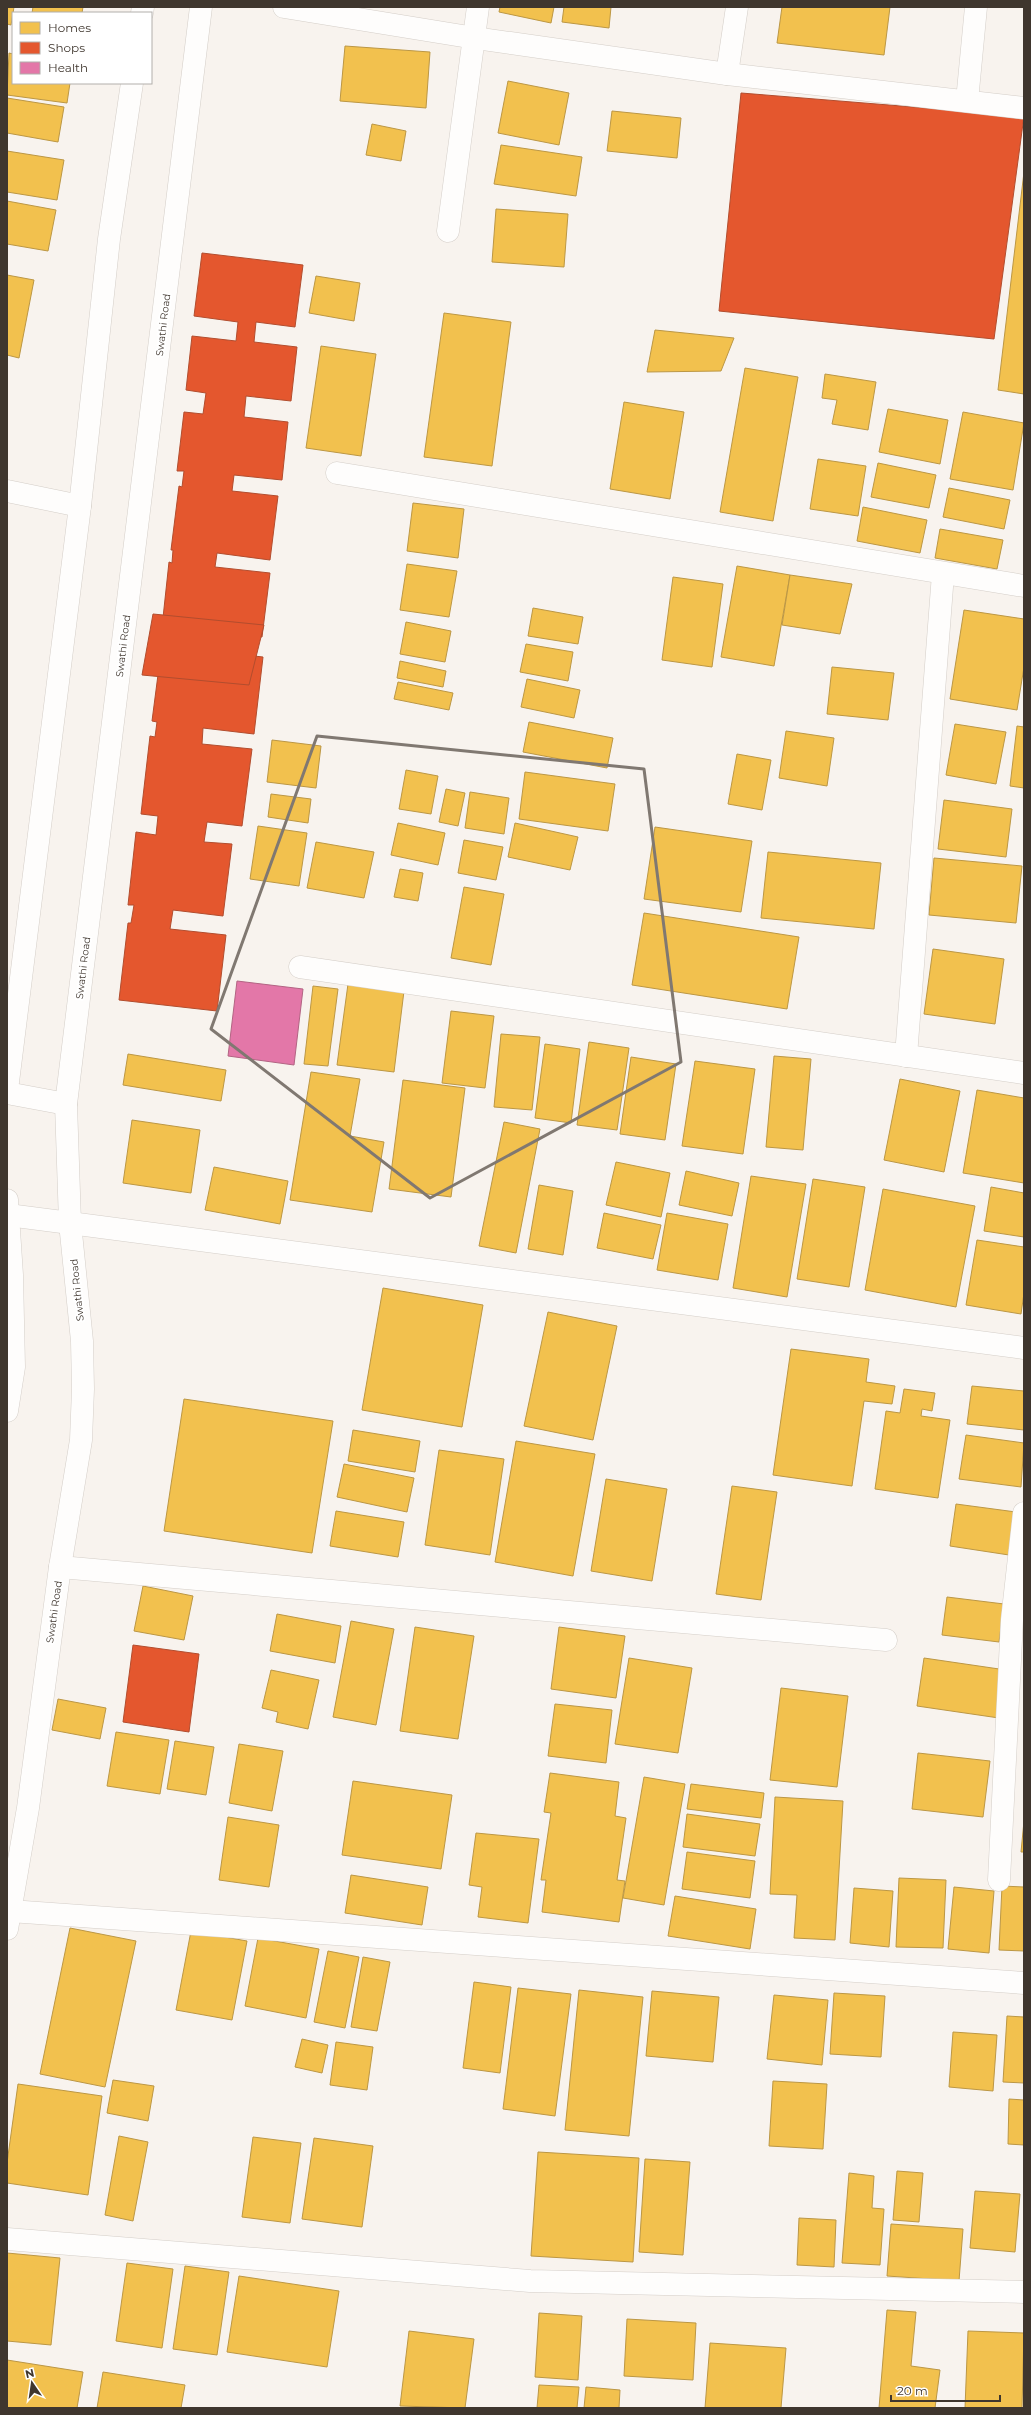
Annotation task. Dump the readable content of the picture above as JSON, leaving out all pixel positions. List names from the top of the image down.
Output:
{
  "streets": {
    "street": ["Swathi Road"]
  },
  "legend": ["Homes", "Shops", "Health"],
  "scale_bar": "20 m",
  "north": "top"
}
